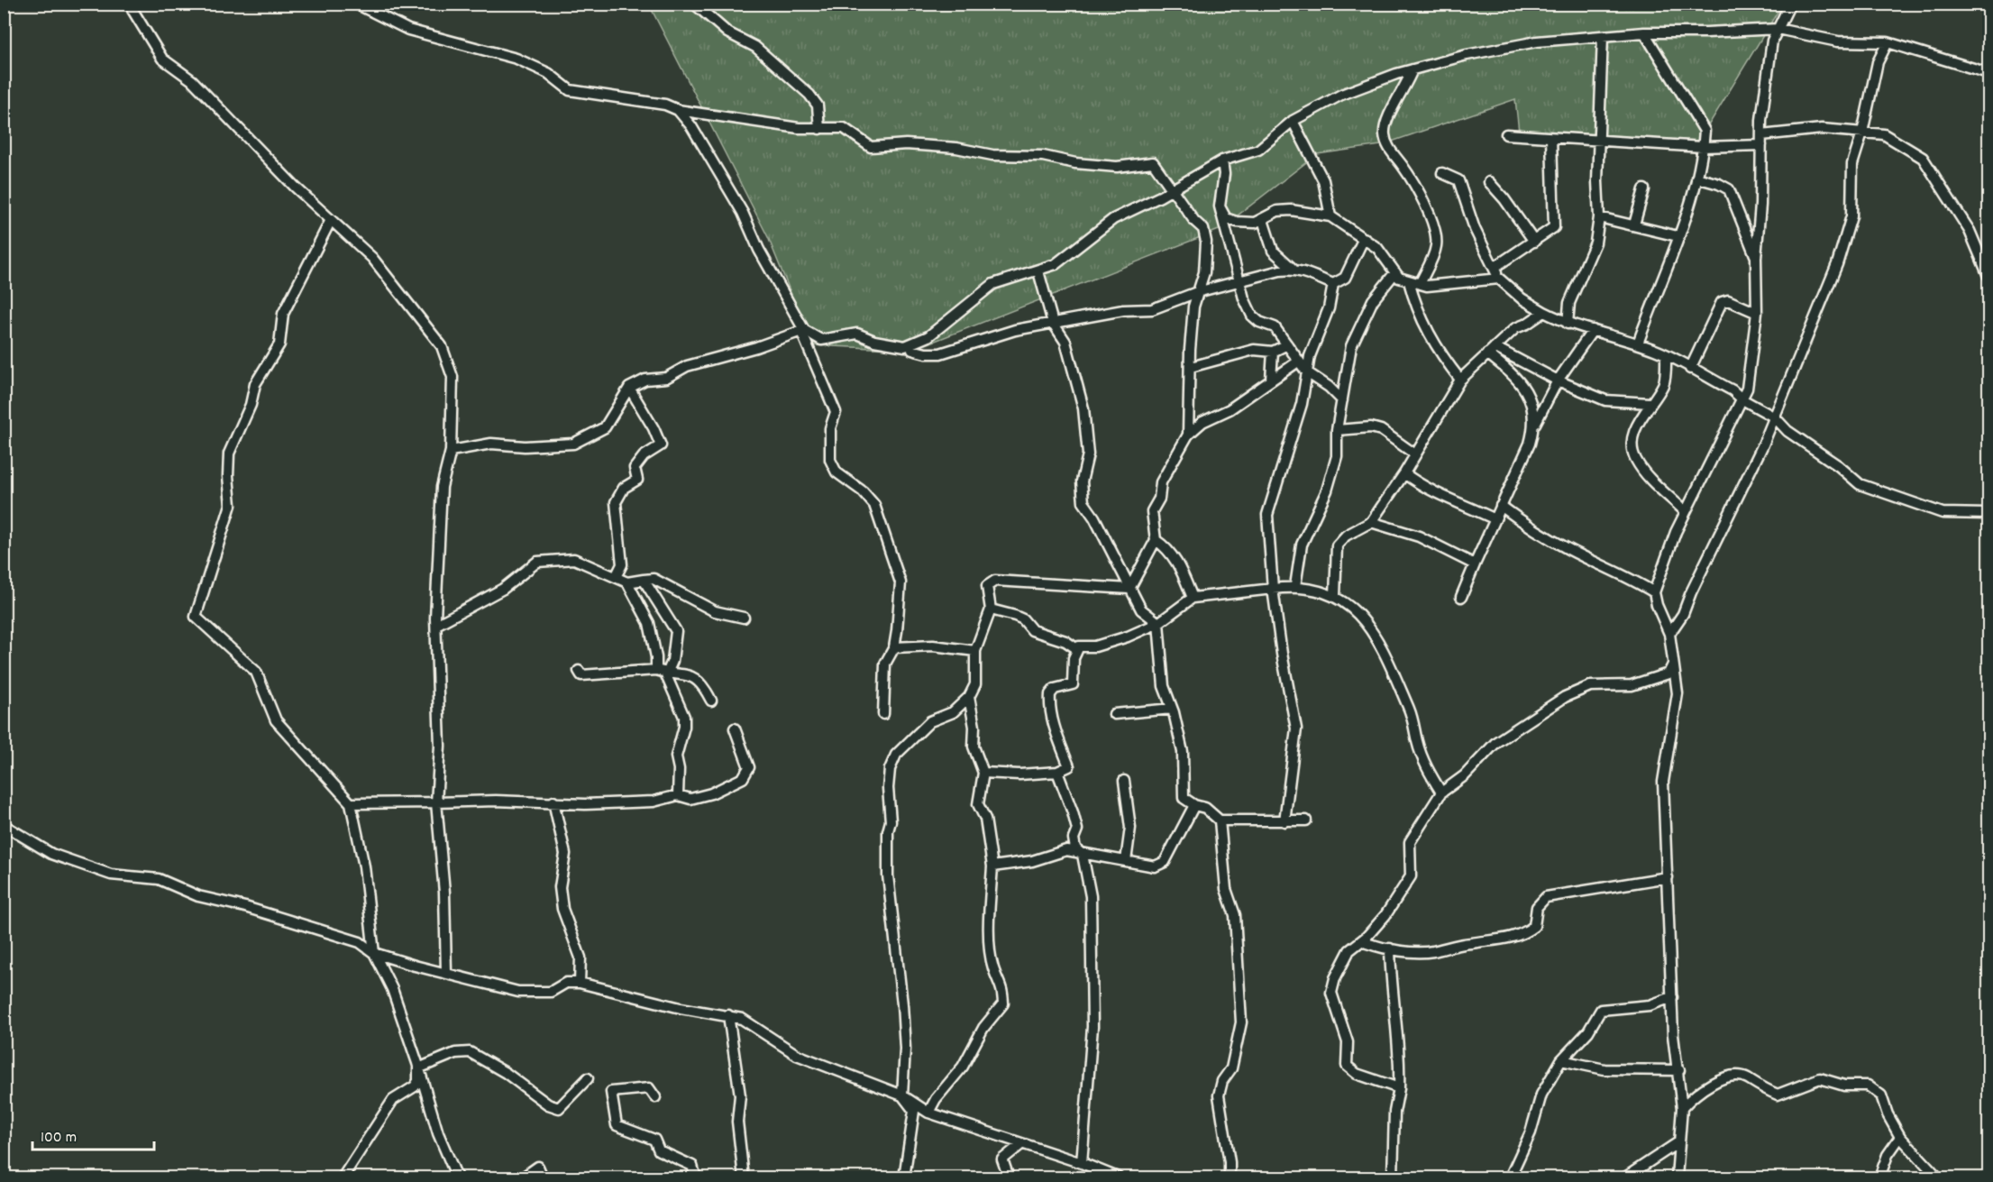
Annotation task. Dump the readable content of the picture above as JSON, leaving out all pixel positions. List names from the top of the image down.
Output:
{
  "scale_bar": "100 m"
}
